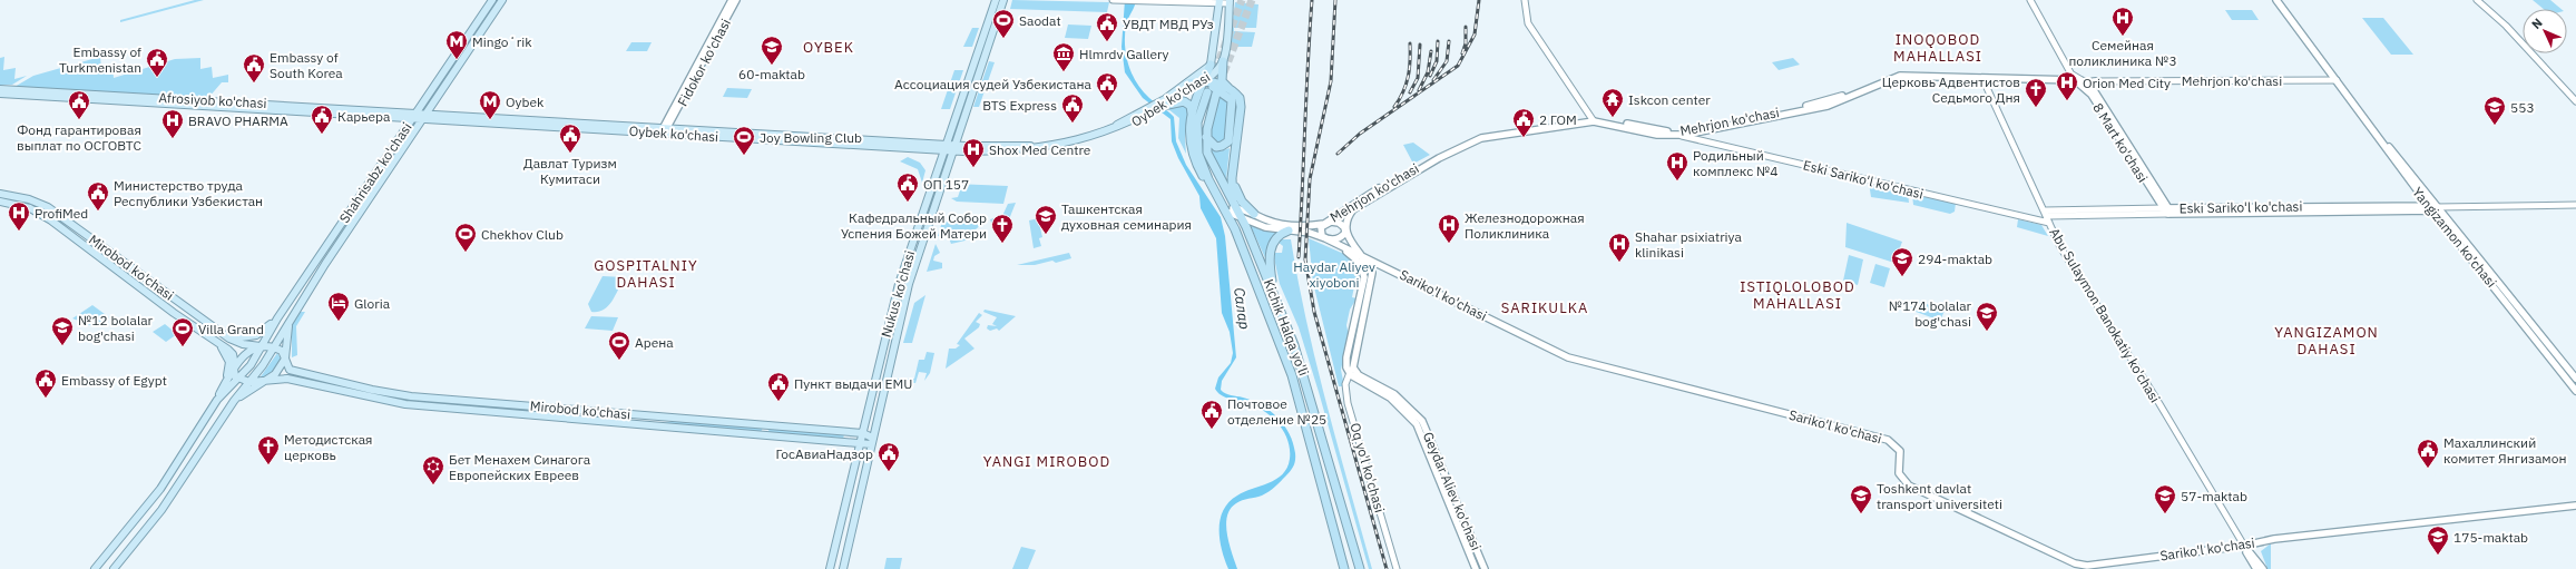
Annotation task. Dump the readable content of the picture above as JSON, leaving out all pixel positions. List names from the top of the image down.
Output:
{
  "streets": {
    "highway": ["Kichik Halqa yo'li"],
    "main road": [
      "Fidokor ko'chasi",
      "Mehrjon ko'chasi",
      "Oybek ko'chasi",
      "Afrosiyob ko'chasi",
      "8 Mart ko'chasi",
      "Shahrisabz ko'chasi",
      "Eski Sariko'l ko'chasi",
      "Yangizamon ko'chasi",
      "Mirobod ko'chasi",
      "Nukus ko'chasi",
      "Sariko'l ko'chasi",
      "Abu Sulaymon Banokatiy ko'chasi",
      "Geydar Aliev ko'chasi"
    ],
    "street": ["Oq yo'l ko'chasi"]
  },
  "crossings": [
    ["Fidokor ko'chasi", "Oybek ko'chasi"],
    ["Mehrjon ko'chasi", "8 Mart ko'chasi"],
    ["Mehrjon ko'chasi", "Eski Sariko'l ko'chasi"],
    ["Mehrjon ko'chasi", "Yangizamon ko'chasi"],
    ["Mehrjon ko'chasi", "Sariko'l ko'chasi"],
    ["Mehrjon ko'chasi", "Abu Sulaymon Banokatiy ko'chasi"],
    ["Oybek ko'chasi", "Afrosiyob ko'chasi"],
    ["Oybek ko'chasi", "Shahrisabz ko'chasi"],
    ["Oybek ko'chasi", "Nukus ko'chasi"],
    ["Afrosiyob ko'chasi", "Shahrisabz ko'chasi"],
    ["8 Mart ko'chasi", "Eski Sariko'l ko'chasi"],
    ["Shahrisabz ko'chasi", "Mirobod ko'chasi"],
    ["Eski Sariko'l ko'chasi", "Yangizamon ko'chasi"],
    ["Eski Sariko'l ko'chasi", "Abu Sulaymon Banokatiy ko'chasi"],
    ["Mirobod ko'chasi", "Nukus ko'chasi"],
    ["Sariko'l ko'chasi", "Abu Sulaymon Banokatiy ko'chasi"],
    ["Sariko'l ko'chasi", "Kichik Halqa yo'li"],
    ["Oq yo'l ko'chasi", "Geydar Aliev ko'chasi"]
  ],
  "districts": [
    "INOQOBOD MAHALLASI",
    "OYBEK",
    "GOSPITALNIY DAHASI",
    "ISTIQLOLOBOD MAHALLASI",
    "SARIKULKA",
    "YANGIZAMON DAHASI",
    "YANGI MIROBOD"
  ],
  "water": ["Салар"],
  "parks": ["Haydar Aliyev xiyoboni"],
  "places": {
    "hospital": [
      "Семейная поликлиника №3",
      "Orion Med City",
      "BRAVO PHARMA",
      "Shox Med Centre",
      "Родильный комплекс №4",
      "ProfiMed",
      "Железнодорожная Поликлиника",
      "Shahar psixiatriya klinikasi"
    ],
    "sports": [
      "Saodat",
      "Joy Bowling Club",
      "Chekhov Club",
      "Villa Grand",
      "Арена"
    ],
    "public building": [
      "УВДТ МВД РУз",
      "Embassy of Turkmenistan",
      "Embassy of South Korea",
      "Ассоциация судей Узбекистана",
      "Фонд гарантировая выплат по ОСГОВТС",
      "BTS Express",
      "Карьера",
      "2 ГОМ",
      "Давлат Туризм Кумитаси",
      "ОП 157",
      "Министерство труда Республики Узбекистан",
      "Embassy of Egypt",
      "Пункт выдачи EMU",
      "Почтовое отделение №25",
      "Махаллинский комитет Янгизамон",
      "ГосАвиаНадзор"
    ],
    "metro station": ["Mingoʻrik", "Oybek"],
    "school or university": [
      "60-maktab",
      "553",
      "Ташкентская духовная семинария",
      "294-maktab",
      "№174 bolalar bog'chasi",
      "№12 bolalar bog'chasi",
      "Toshkent davlat transport universiteti",
      "57-maktab",
      "175-maktab"
    ],
    "museum": ["Hlmrdv Gallery"],
    "church": ["Церковь Адвентистов Седьмого Дня", "Кафедральный Собор Успения Божeй Матери", "Методистская церковь"],
    "temple": ["Iskcon center"],
    "hotel": ["Gloria"],
    "synagogue": ["Бет Менахем Синагога Европейских Евреев"]
  },
  "north": "top left"
}
